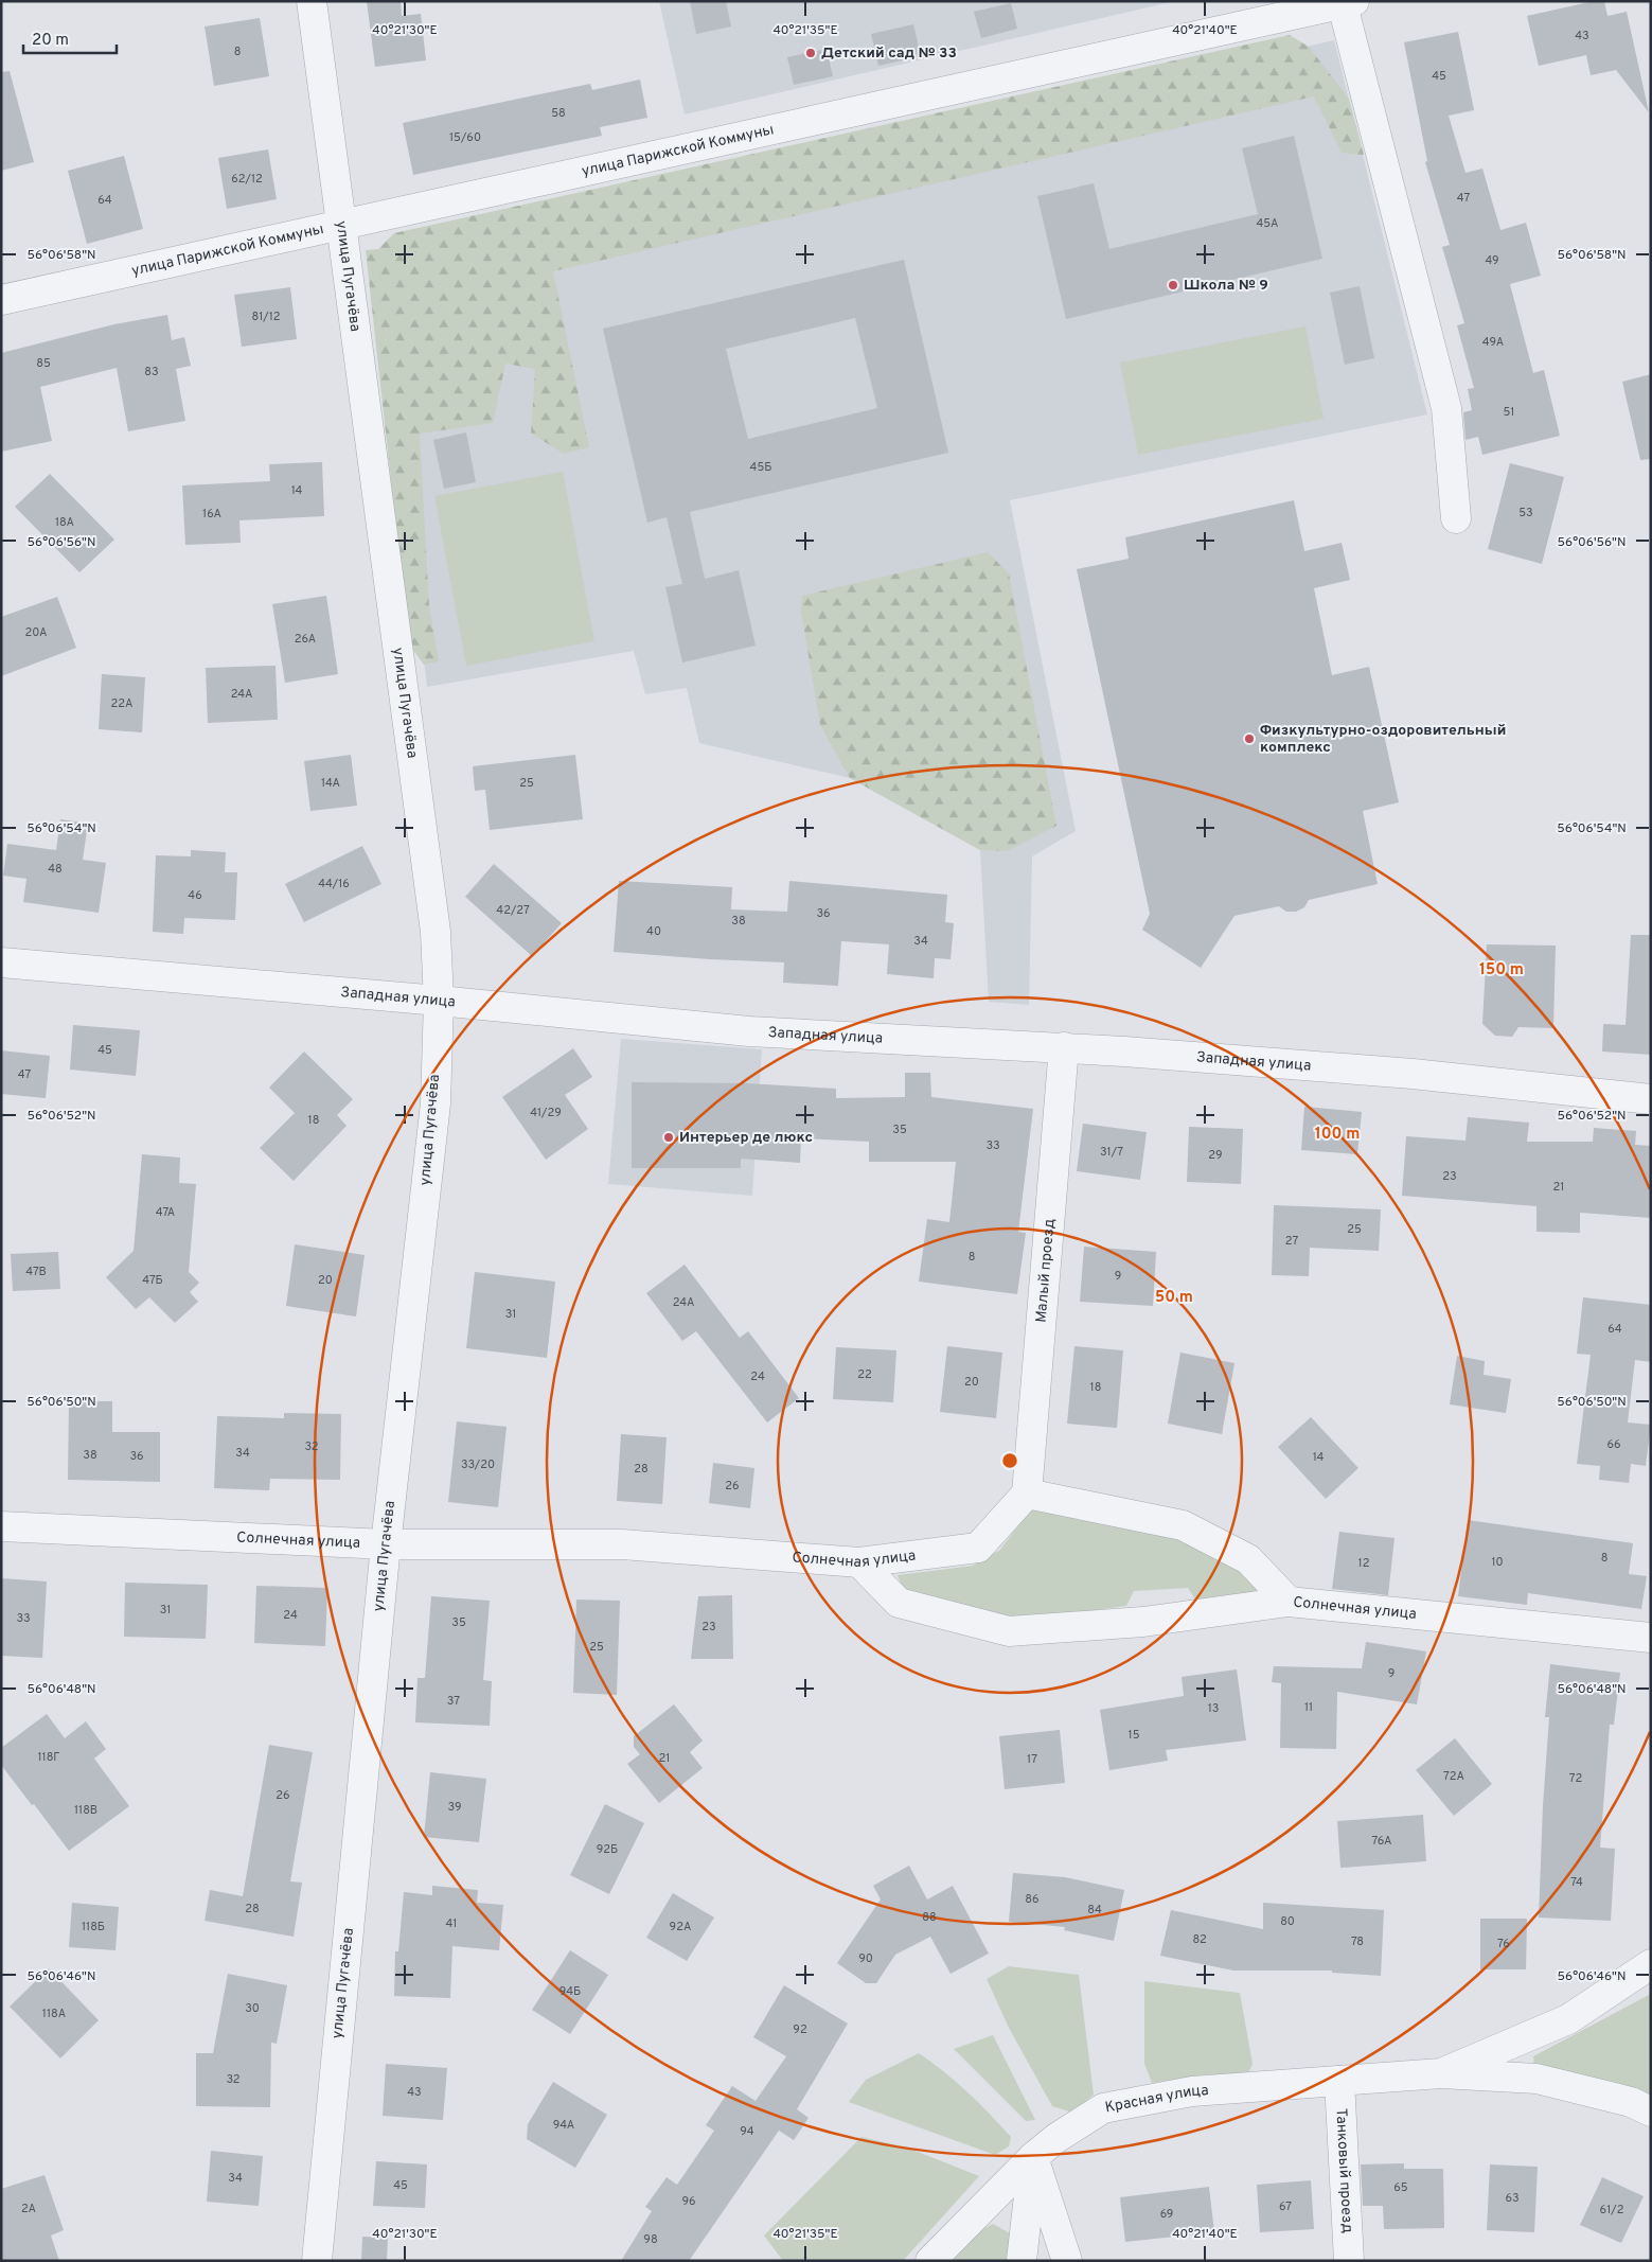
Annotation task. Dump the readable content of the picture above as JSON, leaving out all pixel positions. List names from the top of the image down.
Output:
{
  "streets": {
    "street": [
      "улица Парижской Коммуны",
      "улица Пугачёва",
      "Западная улица",
      "Малый проезд",
      "Солнечная улица",
      "Красная улица",
      "Танковый проезд"
    ]
  },
  "crossings": [
    ["улица Парижской Коммуны", "улица Пугачёва"],
    ["улица Пугачёва", "Западная улица"],
    ["улица Пугачёва", "Солнечная улица"],
    ["Западная улица", "Малый проезд"],
    ["Малый проезд", "Солнечная улица"],
    ["Красная улица", "Танковый проезд"]
  ],
  "places": [
    "Детский сад № 33",
    "Школа № 9",
    "Физкультурно-оздоровительный комплекс",
    "Интерьер де люкс"
  ],
  "house_numbers": [
    "43",
    "8",
    "45",
    "58",
    "15/60",
    "62/12",
    "47",
    "64",
    "45А",
    "49",
    "81/12",
    "49А",
    "85",
    "83",
    "51",
    "45Б",
    "14",
    "53",
    "16А",
    "18А",
    "20А",
    "26А",
    "24А",
    "22А",
    "14А",
    "25",
    "48",
    "44/16",
    "46",
    "42/27",
    "36",
    "38",
    "40",
    "34",
    "45",
    "47",
    "41/29",
    "18",
    "35",
    "33",
    "31/7",
    "29",
    "23",
    "21",
    "47А",
    "25",
    "27",
    "8",
    "47В",
    "9",
    "47Б",
    "20",
    "24А",
    "31",
    "64",
    "22",
    "24",
    "20",
    "18",
    "66",
    "32",
    "34",
    "38",
    "36",
    "14",
    "33/20",
    "28",
    "26",
    "8",
    "10",
    "12",
    "31",
    "24",
    "33",
    "35",
    "23",
    "25",
    "9",
    "37",
    "11",
    "13",
    "15",
    "118Г",
    "21",
    "17",
    "72А",
    "72",
    "26",
    "39",
    "118В",
    "76А",
    "92Б",
    "74",
    "86",
    "28",
    "84",
    "88",
    "80",
    "41",
    "118Б",
    "92А",
    "82",
    "78",
    "76",
    "90",
    "94Б",
    "30",
    "118А",
    "92",
    "32",
    "43",
    "94А",
    "94",
    "34",
    "45",
    "65",
    "63",
    "96",
    "67",
    "2А",
    "61/2",
    "69",
    "98"
  ],
  "scale_bar": "20 m",
  "coordinates": [
    "40°21'30\"E",
    "40°21'35\"E",
    "40°21'40\"E",
    "56°06'58\"N",
    "56°06'56\"N",
    "56°06'54\"N",
    "56°06'52\"N",
    "56°06'50\"N",
    "56°06'48\"N",
    "56°06'46\"N"
  ],
  "rings": ["150 m", "100 m", "50 m"]
}
